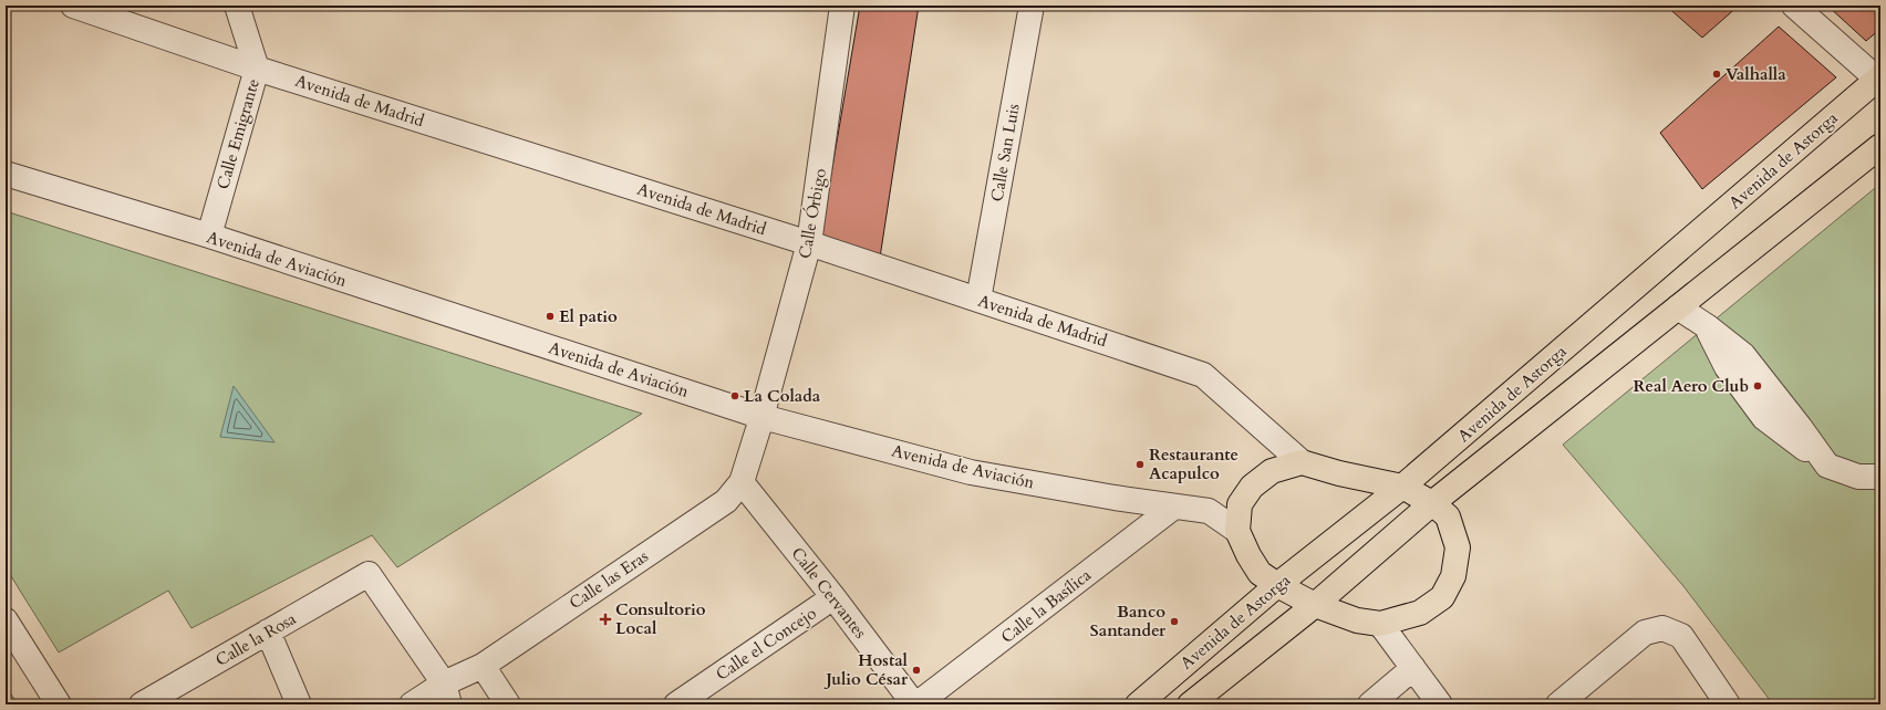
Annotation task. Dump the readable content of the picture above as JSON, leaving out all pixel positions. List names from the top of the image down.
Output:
{
  "streets": {
    "highway": ["Avenida de Astorga"],
    "street": [
      "Avenida de Madrid",
      "Calle Emigrante",
      "Calle San Luis",
      "Calle Órbigo",
      "Avenida de Aviación",
      "Calle las Eras",
      "Calle Cervantes",
      "Calle la Basílica",
      "Calle la Rosa",
      "Calle el Concejo"
    ]
  },
  "crossings": [
    ["Avenida de Madrid", "Calle Emigrante"],
    ["Avenida de Madrid", "Calle San Luis"],
    ["Avenida de Madrid", "Calle Órbigo"],
    ["Calle Emigrante", "Avenida de Aviación"],
    ["Calle Órbigo", "Avenida de Aviación"],
    ["Calle Órbigo", "Calle las Eras"],
    ["Avenida de Aviación", "Calle las Eras"],
    ["Avenida de Aviación", "Calle la Basílica"],
    ["Calle las Eras", "Calle Cervantes"],
    ["Calle las Eras", "Calle la Rosa"],
    ["Calle Cervantes", "Calle la Basílica"],
    ["Calle Cervantes", "Calle el Concejo"]
  ],
  "places": {
    "other": [
      "Valhalla",
      "El patio",
      "Real Aero Club",
      "La Colada",
      "Restaurante Acapulco",
      "Banco Santander",
      "Hostal Julio César"
    ],
    "health": ["Consultorio Local"]
  }
}
